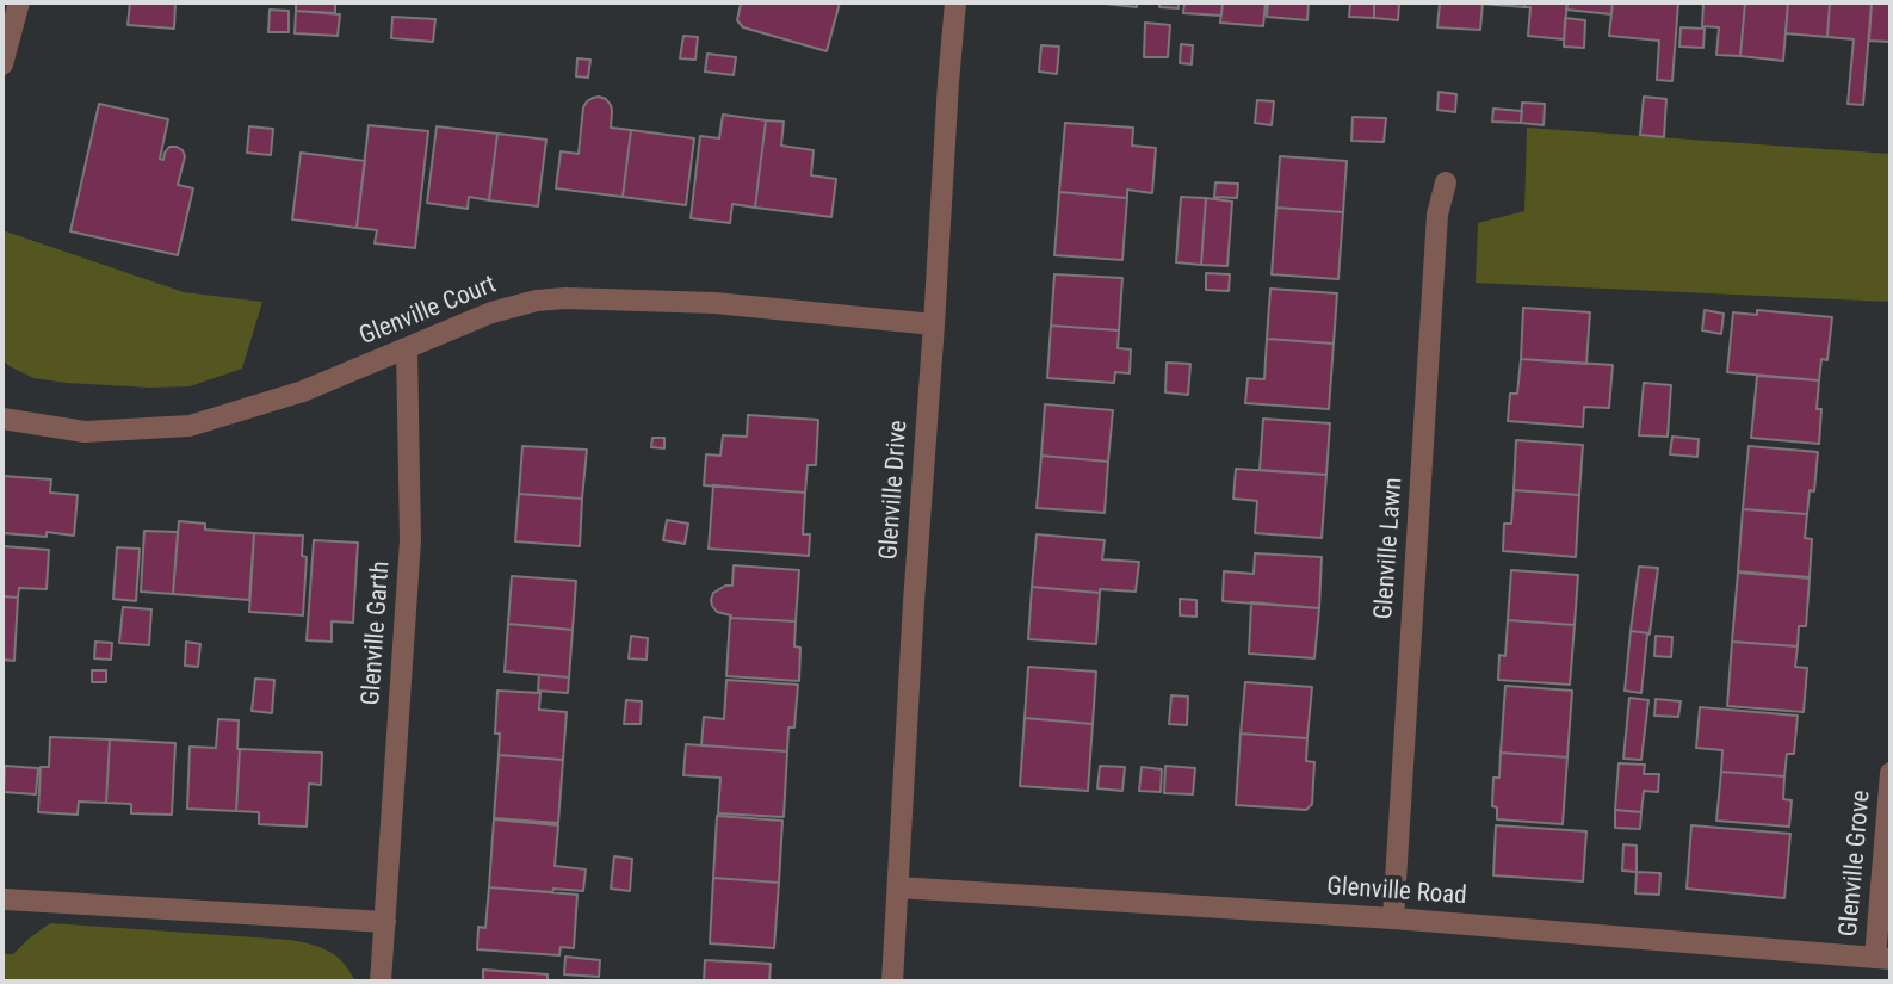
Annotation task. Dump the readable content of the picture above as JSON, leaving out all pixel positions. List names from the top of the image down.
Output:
{
  "streets": {
    "street": [
      "Glenville Court",
      "Glenville Drive",
      "Glenville Lawn",
      "Glenville Garth",
      "Glenville Grove",
      "Glenville Road"
    ]
  },
  "crossings": [
    ["Glenville Court", "Glenville Drive"],
    ["Glenville Court", "Glenville Garth"],
    ["Glenville Drive", "Glenville Road"],
    ["Glenville Lawn", "Glenville Road"],
    ["Glenville Grove", "Glenville Road"]
  ]
}
